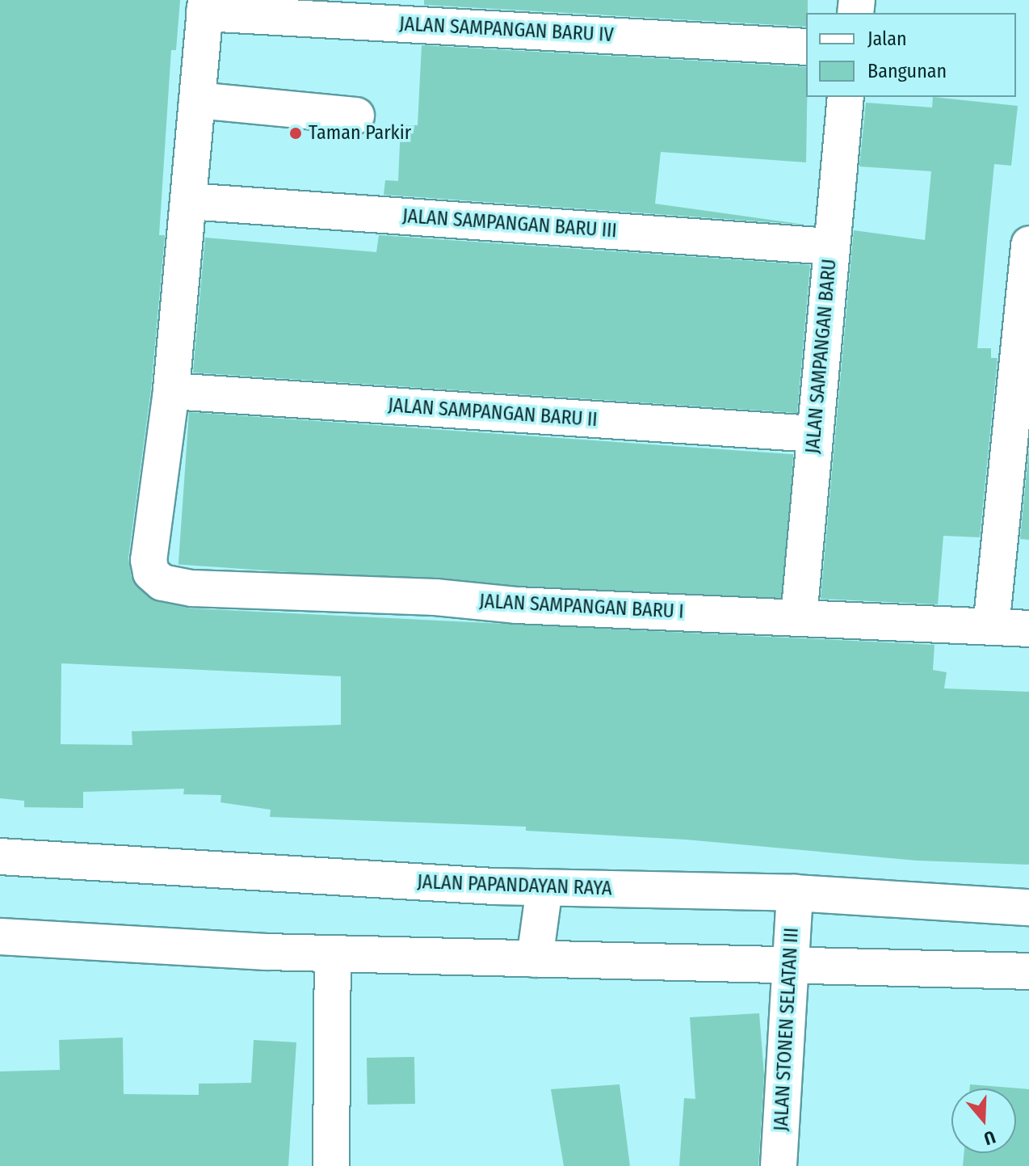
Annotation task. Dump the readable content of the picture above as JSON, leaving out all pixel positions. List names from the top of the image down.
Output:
{
  "streets": {
    "street": [
      "JALAN SAMPANGAN BARU IV",
      "JALAN SAMPANGAN BARU III",
      "JALAN SAMPANGAN BARU",
      "JALAN SAMPANGAN BARU II",
      "JALAN SAMPANGAN BARU I",
      "JALAN PAPANDAYAN RAYA",
      "JALAN STONEN SELATAN III"
    ]
  },
  "crossings": [
    ["JALAN SAMPANGAN BARU III", "JALAN SAMPANGAN BARU"],
    ["JALAN SAMPANGAN BARU", "JALAN SAMPANGAN BARU II"],
    ["JALAN SAMPANGAN BARU", "JALAN SAMPANGAN BARU I"],
    ["JALAN SAMPANGAN BARU II", "JALAN SAMPANGAN BARU I"],
    ["JALAN PAPANDAYAN RAYA", "JALAN STONEN SELATAN III"]
  ],
  "places": ["Taman Parkir"],
  "legend": ["Jalan", "Bangunan"],
  "north": "bottom"
}
